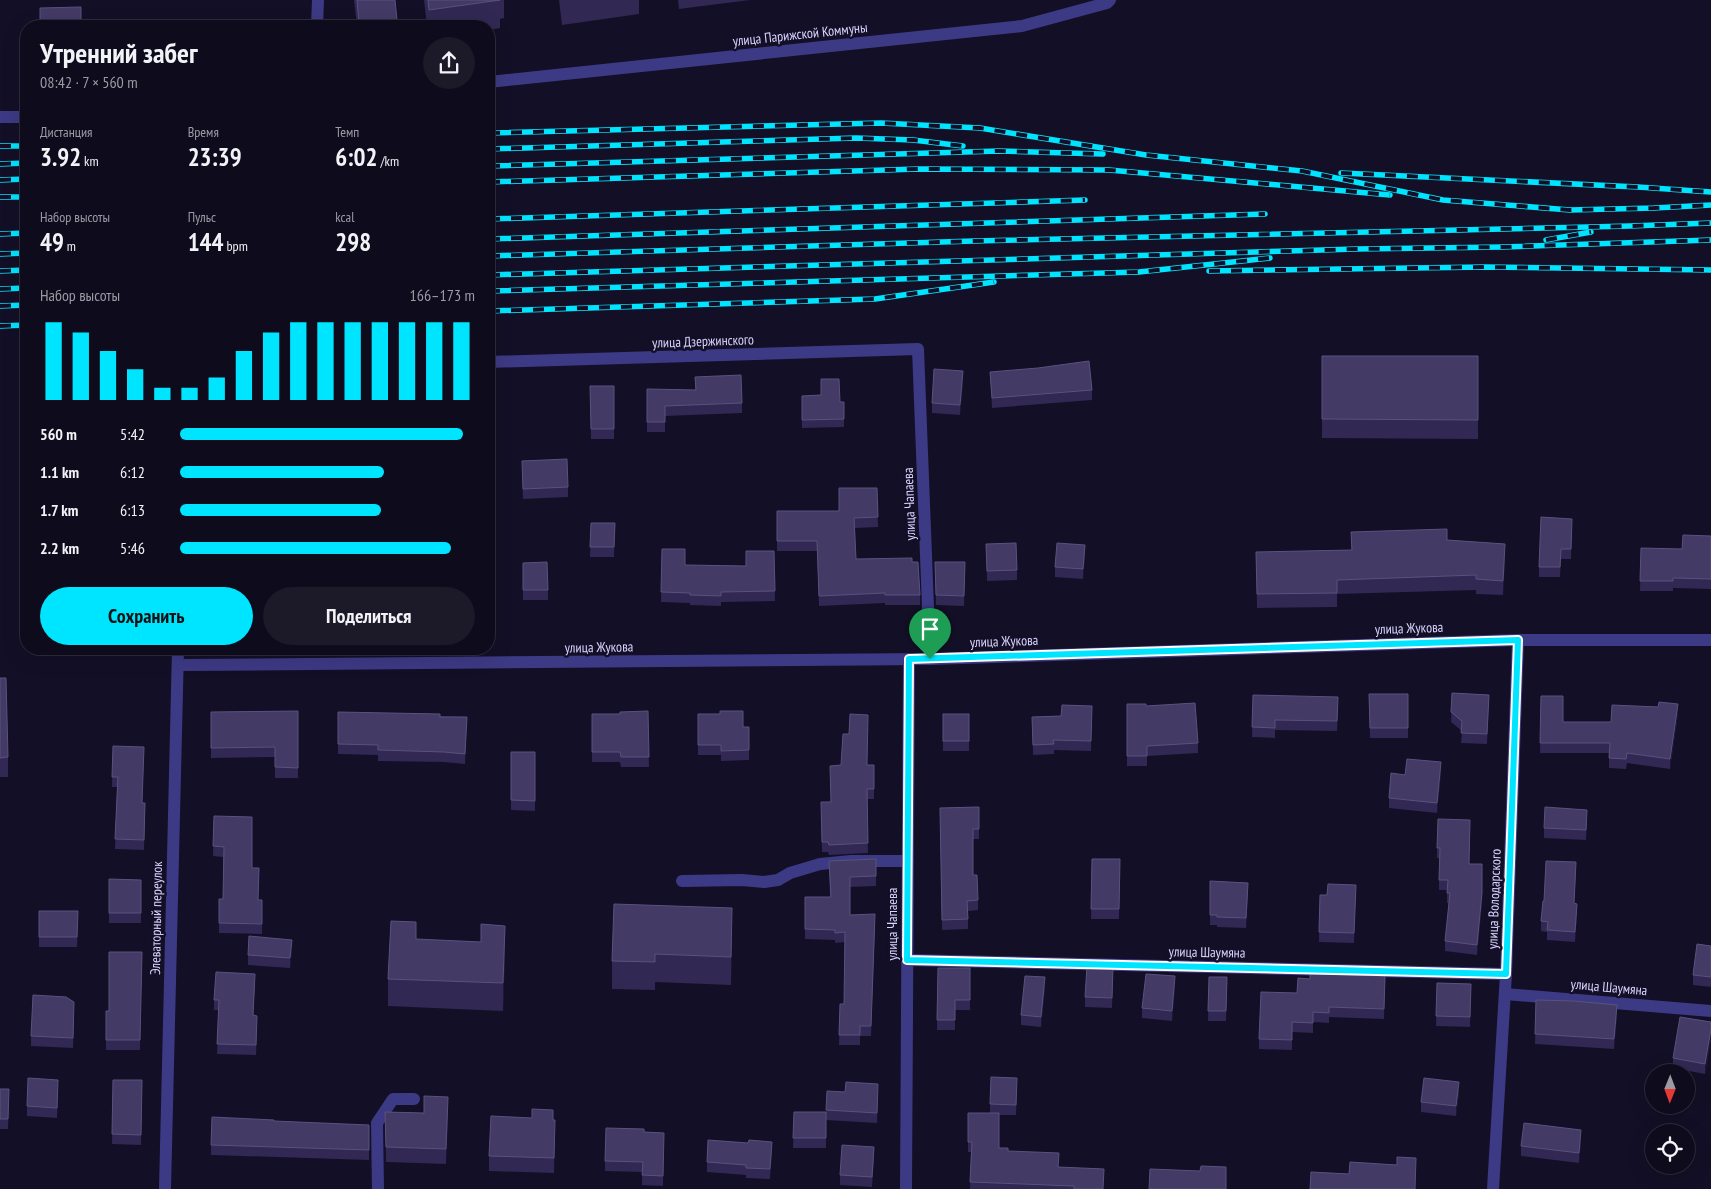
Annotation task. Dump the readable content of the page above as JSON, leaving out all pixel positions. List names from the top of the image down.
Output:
{
  "streets": {
    "street": [
      "улица Парижской Коммуны",
      "улица Дзержинского",
      "улица Чапаева",
      "улица Жукова",
      "улица Володарского",
      "Элеваторный переулок",
      "улица Шаумяна"
    ]
  },
  "crossings": [
    ["улица Дзержинского", "улица Чапаева"],
    ["улица Чапаева", "улица Жукова"],
    ["улица Чапаева", "улица Шаумяна"],
    ["улица Жукова", "улица Володарского"],
    ["улица Жукова", "Элеваторный переулок"],
    ["улица Володарского", "улица Шаумяна"]
  ],
  "north": "bottom",
  "page": {
    "heading": ["Утренний забег", "08:42 · 7 × 560 m"],
    "stats": [
      ["Дистанция", "3.92 km"],
      ["Время", "23:39"],
      ["Темп", "6:02 /km"],
      ["Набор высоты", "49 m"],
      ["Пульс", "144 bpm"],
      ["kcal", "298"]
    ],
    "chart": ["Набор высоты", "166–173 m"],
    "list": [
      {
        "name": "560 m",
        "note": "5:42"
      },
      {
        "name": "1.1 km",
        "note": "6:12"
      },
      {
        "name": "1.7 km",
        "note": "6:13"
      },
      {
        "name": "2.2 km",
        "note": "5:46"
      }
    ],
    "buttons": ["Сохранить", "Поделиться"]
  }
}
